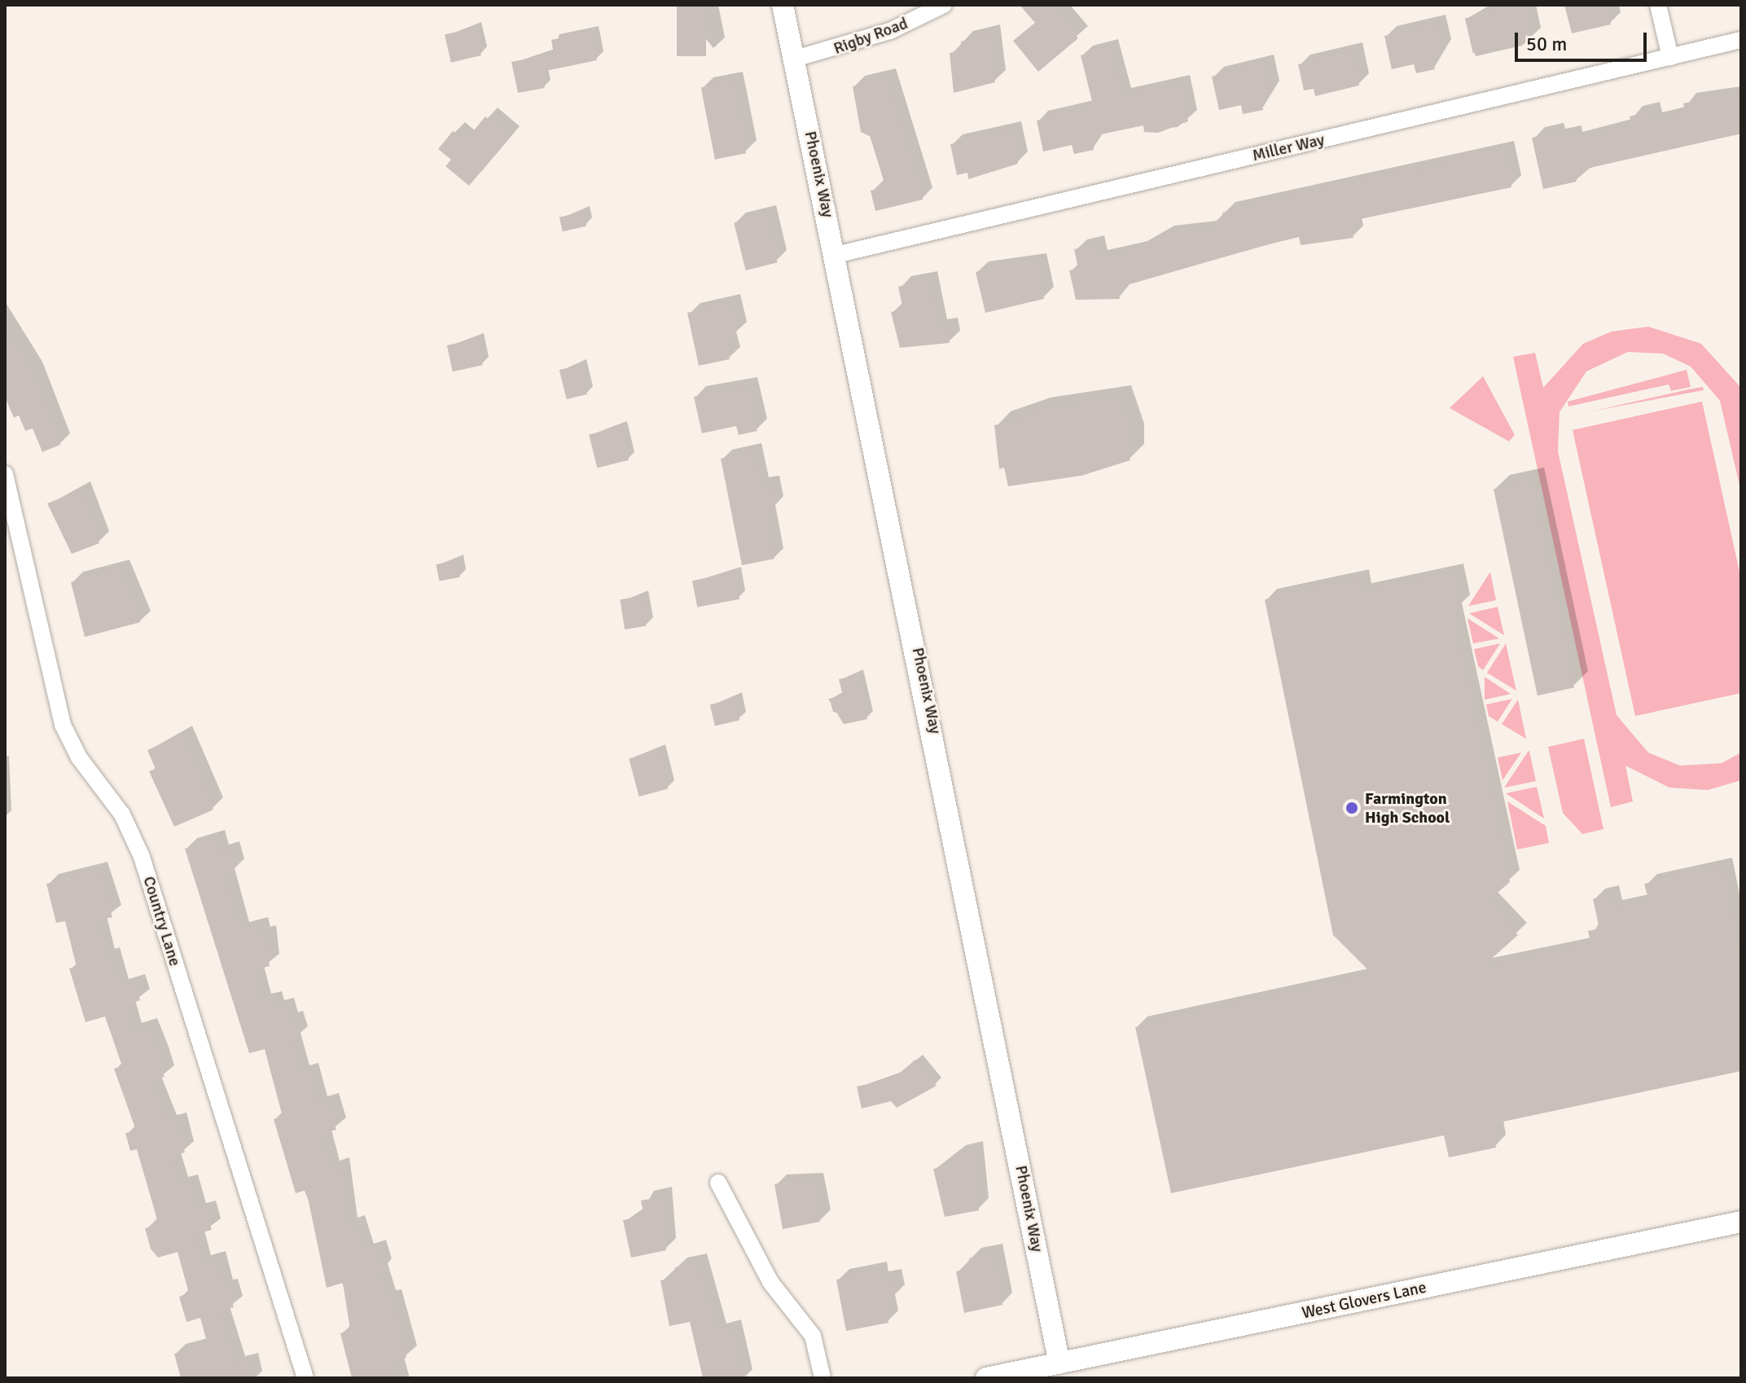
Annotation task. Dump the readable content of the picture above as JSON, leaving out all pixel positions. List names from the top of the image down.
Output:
{
  "streets": {
    "street": [
      "Rigby Road",
      "Miller Way",
      "Phoenix Way",
      "Country Lane",
      "West Glovers Lane"
    ]
  },
  "crossings": [
    ["Rigby Road", "Phoenix Way"],
    ["Miller Way", "Phoenix Way"],
    ["Phoenix Way", "West Glovers Lane"]
  ],
  "places": ["Farmington High School"],
  "scale_bar": "50 m"
}
